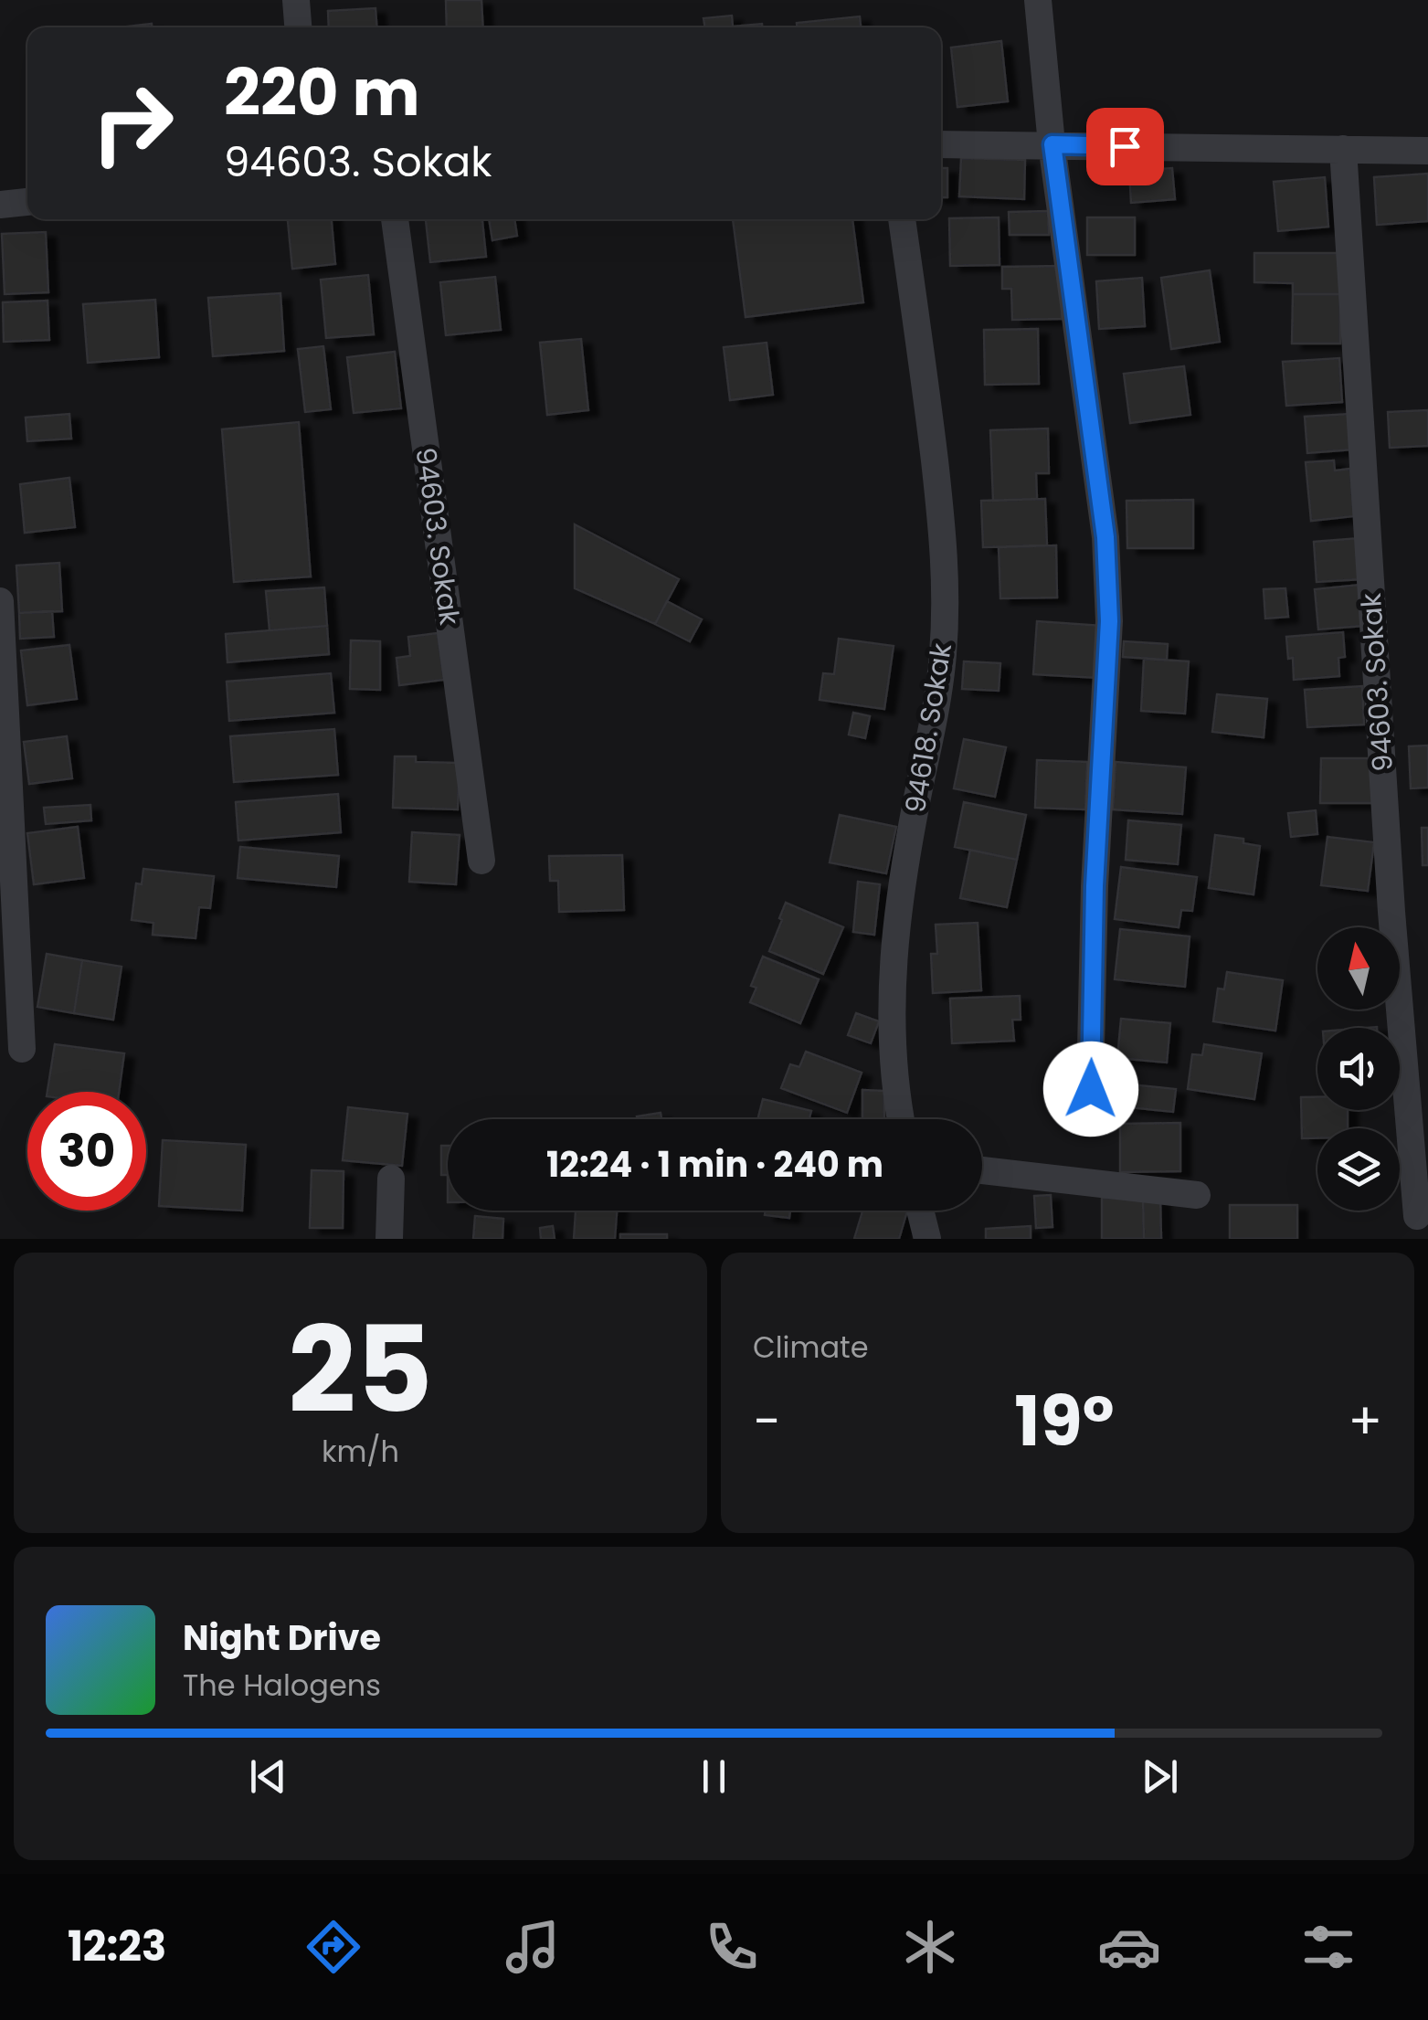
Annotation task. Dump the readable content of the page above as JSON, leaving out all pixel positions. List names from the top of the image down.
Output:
{
  "streets": {
    "street": ["94603. Sokak", "94618. Sokak"]
  },
  "north": "top",
  "page": {
    "turn": ["220 m", "94603. Sokak"],
    "limit": "30",
    "trip": "12:24 · 1 min · 240 m",
    "tile": [
      ["25", "km/h"],
      "Climate"
    ],
    "heat": ["−", "19°", "+"],
    "song": ["Night Drive", "The Halogens"],
    "tabs": "12:23"
  }
}
